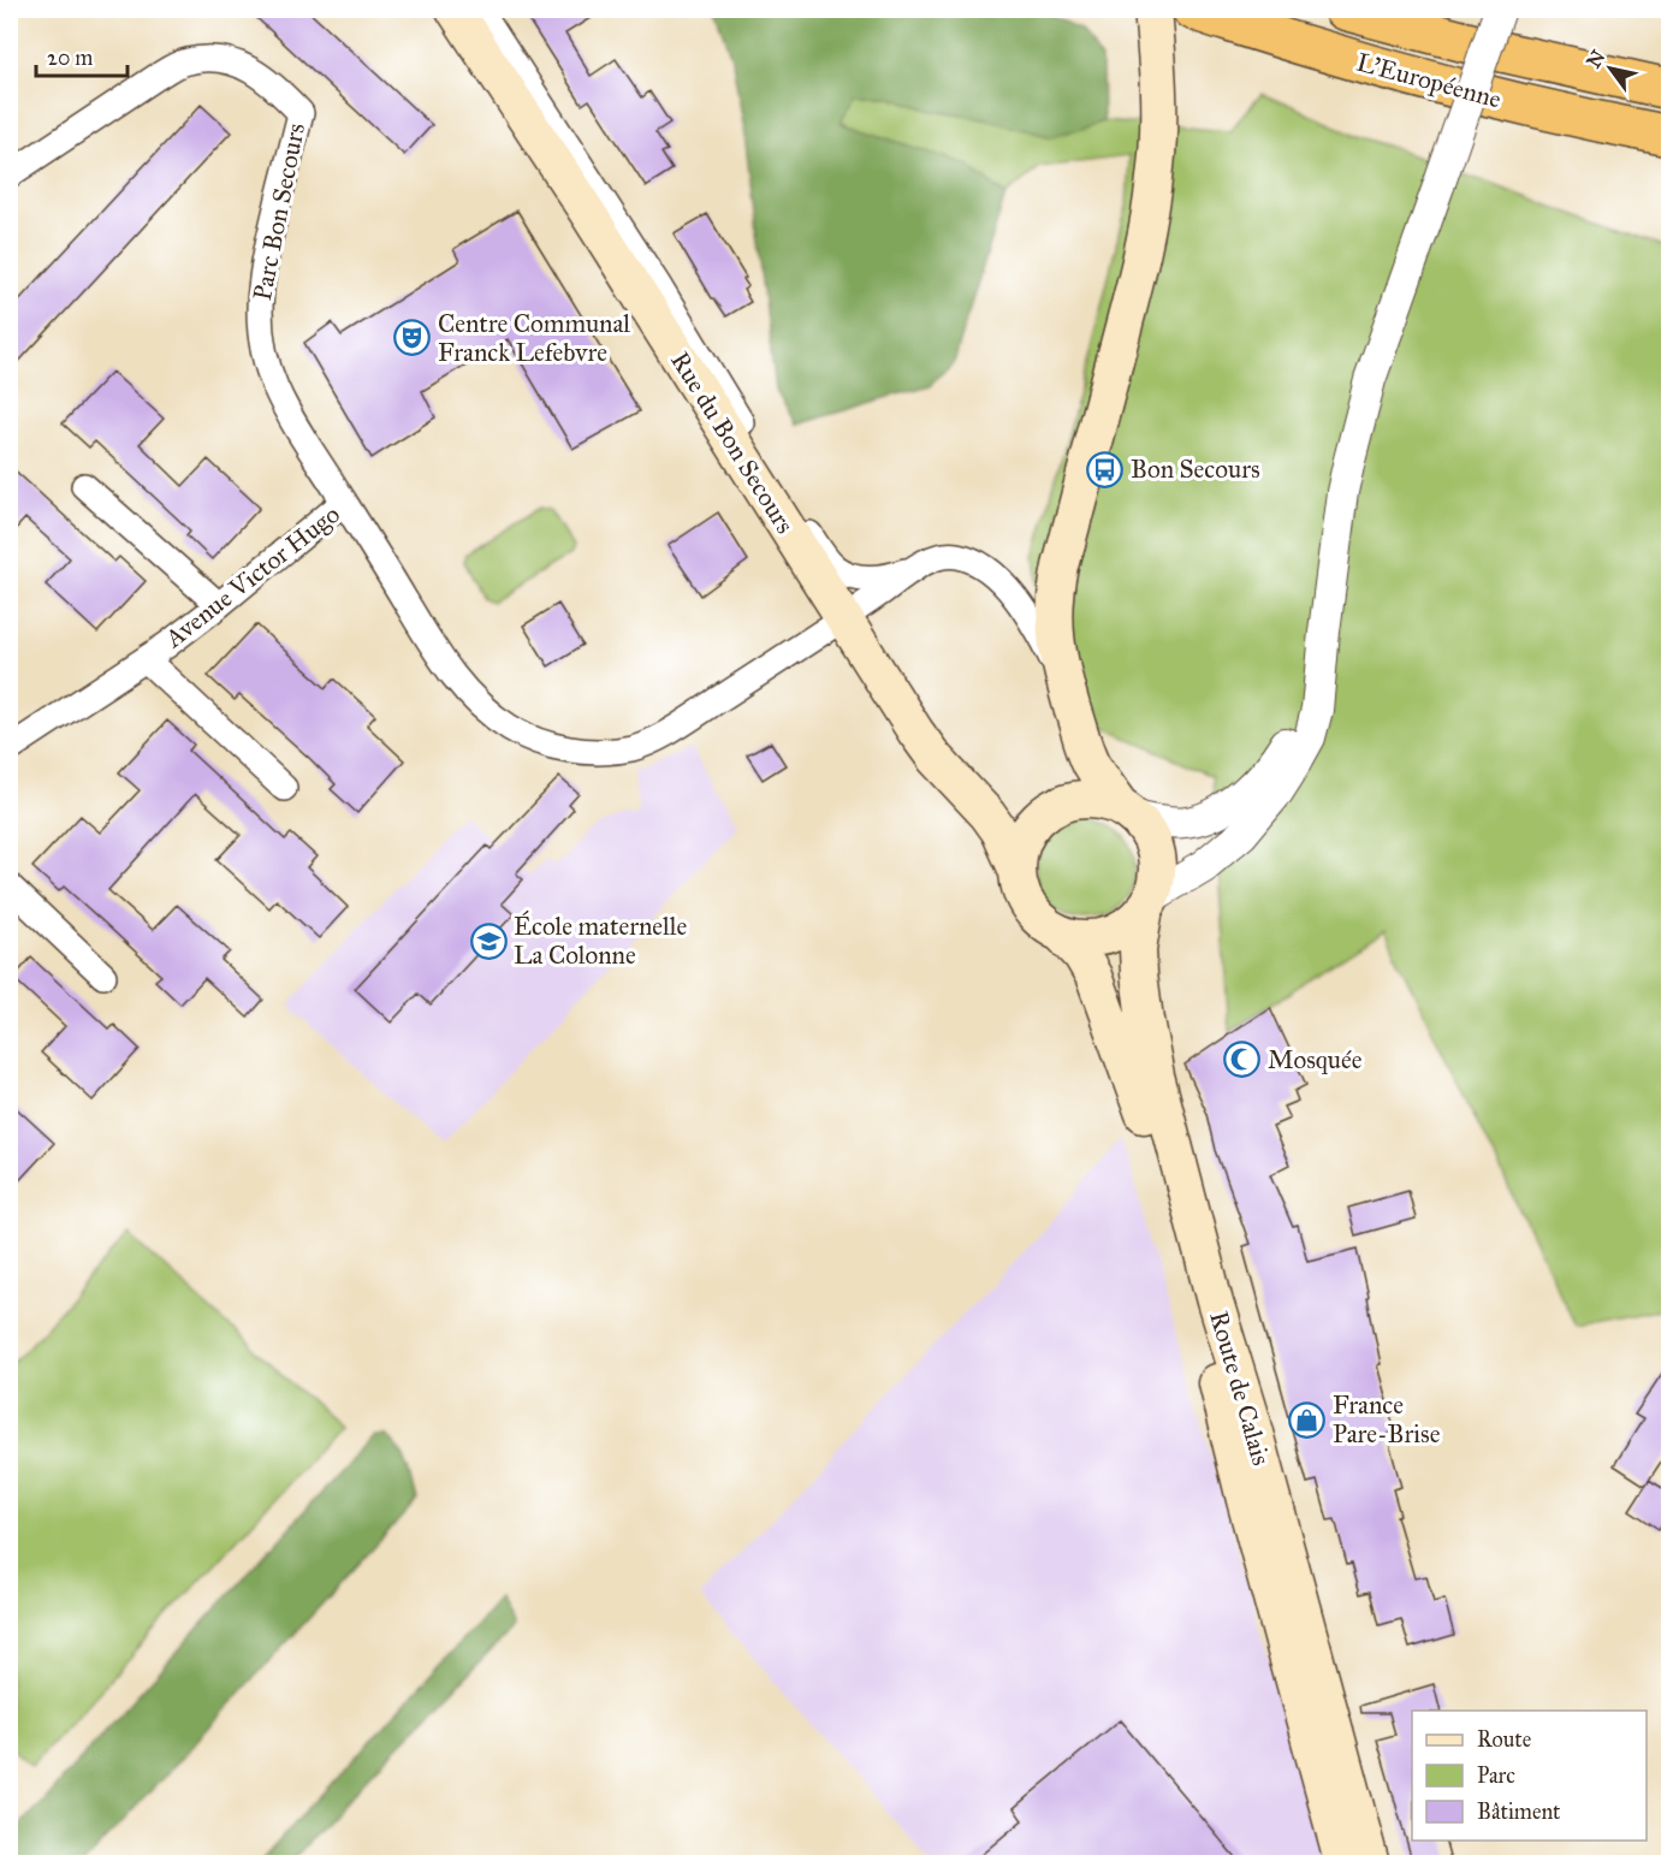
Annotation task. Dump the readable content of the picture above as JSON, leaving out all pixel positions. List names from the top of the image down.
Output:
{
  "streets": {
    "highway": ["L'Européenne"],
    "main road": ["Rue du Bon Secours", "Route de Calais"],
    "street": ["Parc Bon Secours", "Avenue Victor Hugo"]
  },
  "crossings": [
    ["Parc Bon Secours", "Avenue Victor Hugo"],
    ["Rue du Bon Secours", "Avenue Victor Hugo"],
    ["Rue du Bon Secours", "Route de Calais"]
  ],
  "places": {
    "theatre": ["Centre Communal Franck Lefebvre"],
    "bus stop": ["Bon Secours"],
    "school or university": ["École maternelle La Colonne"],
    "mosque": ["Mosquée"],
    "shop": ["France Pare-Brise"]
  },
  "legend": ["Route", "Parc", "Bâtiment"],
  "scale_bar": "20 m",
  "north": "top left"
}
